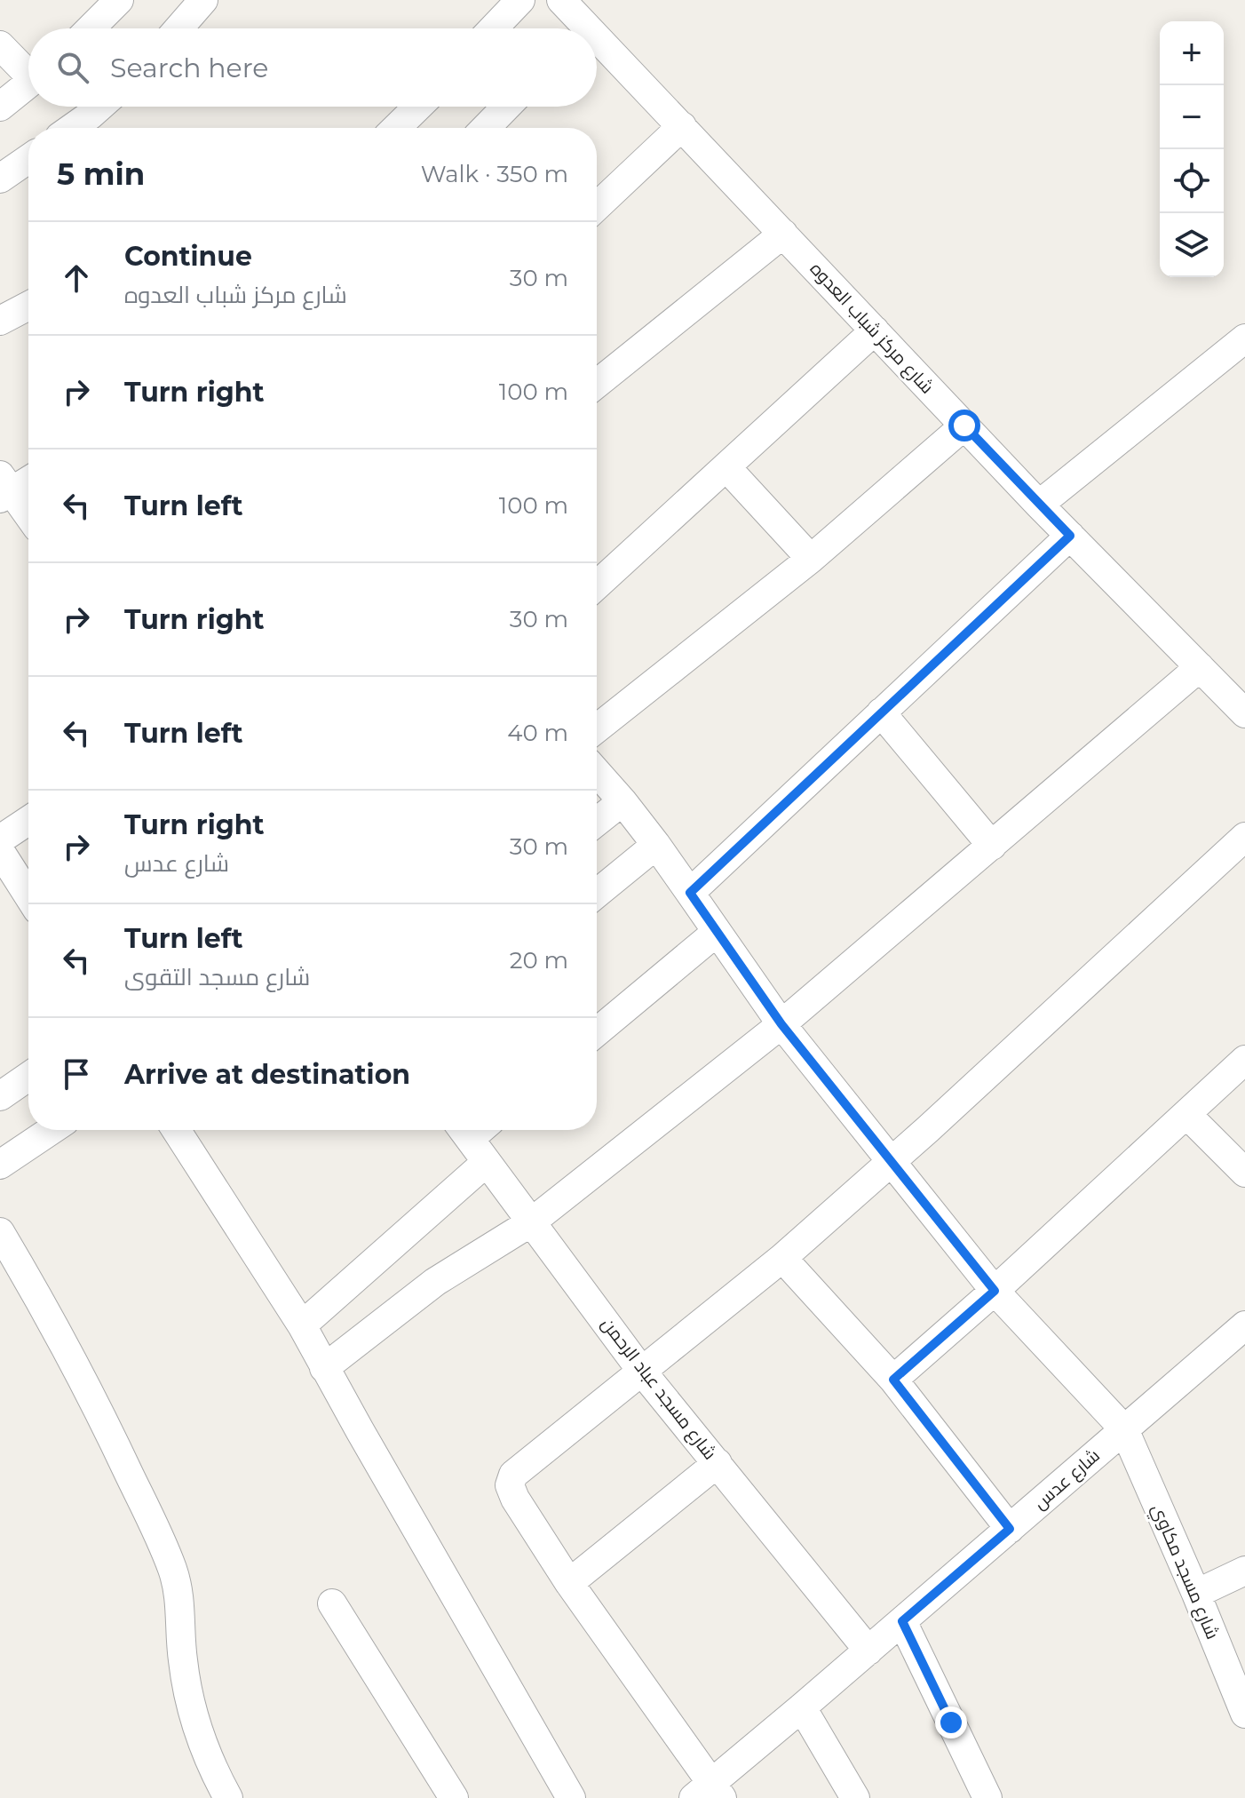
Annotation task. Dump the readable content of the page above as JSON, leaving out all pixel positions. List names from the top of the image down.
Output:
{
  "streets": {
    "street": [
      "شارع مركز شباب العدوه",
      "شارع مسجد عباد الرحمن",
      "شارع عدس",
      "شارع مسجد مكاوي"
    ]
  },
  "crossings": [
    ["شارع مسجد عباد الرحمن", "شارع عدس"],
    ["شارع عدس", "شارع مسجد مكاوي"]
  ],
  "page": {
    "map_buttons": ["+", "−"],
    "search": "Search here",
    "heading": ["5 min", "Walk · 350 m"],
    "list": [
      ["Continue", "شارع مركز شباب العدوه", "30 m"],
      ["Turn right", "100 m"],
      ["Turn left", "100 m"],
      ["Turn right", "30 m"],
      ["Turn left", "40 m"],
      ["Turn right", "شارع عدس", "30 m"],
      ["Turn left", "شارع مسجد التقوى", "20 m"],
      "Arrive at destination"
    ]
  }
}
